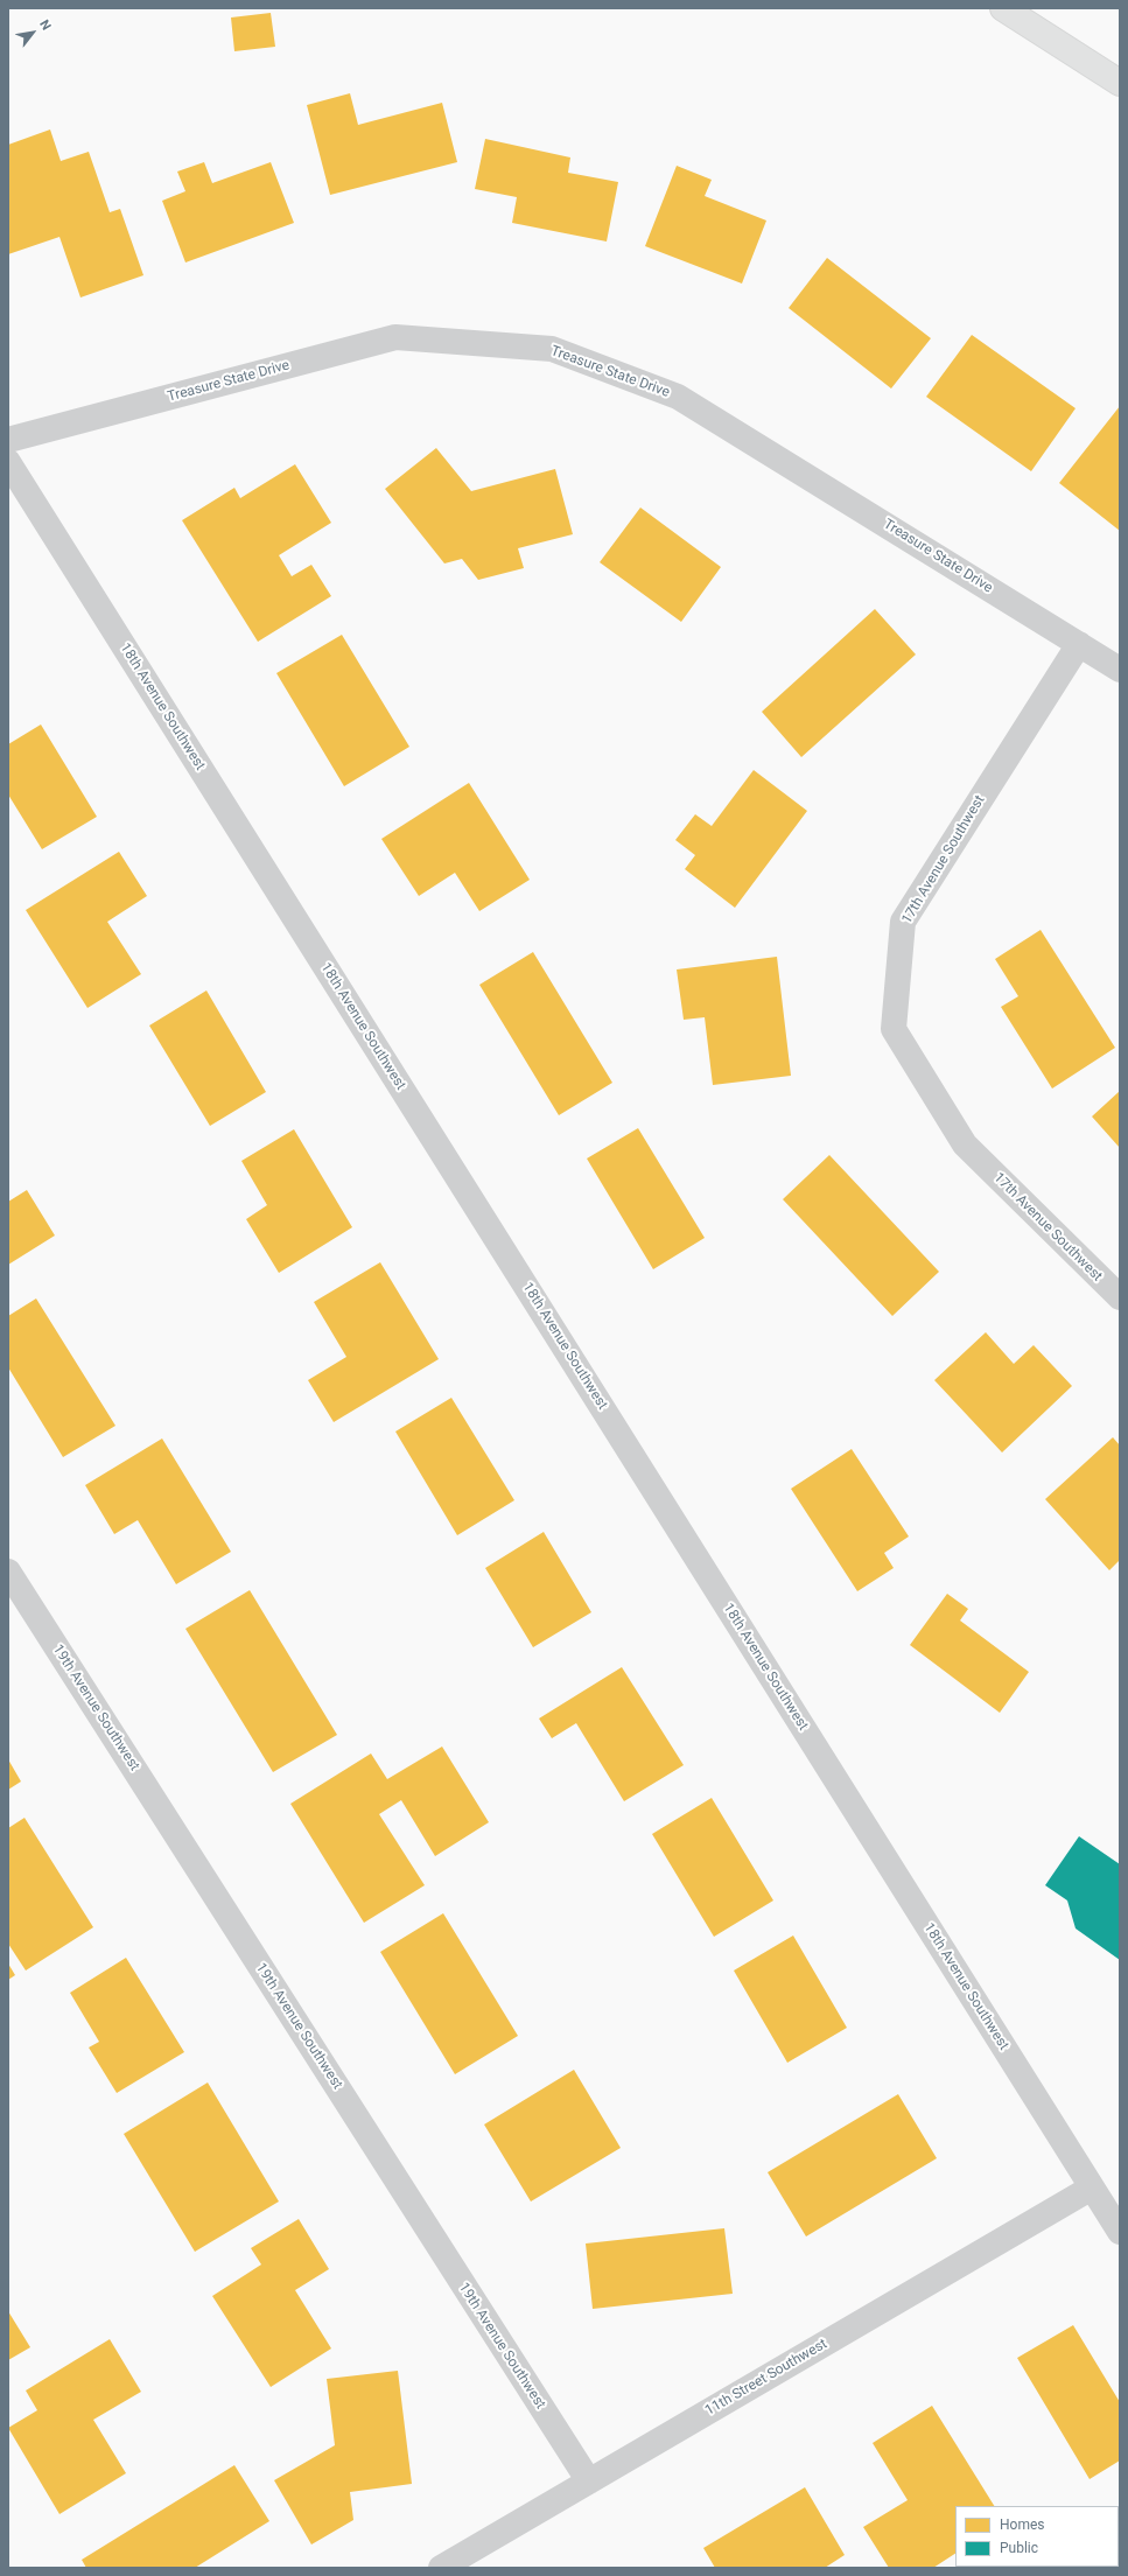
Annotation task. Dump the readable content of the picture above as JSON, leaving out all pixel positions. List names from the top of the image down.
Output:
{
  "streets": {
    "street": [
      "Treasure State Drive",
      "18th Avenue Southwest",
      "17th Avenue Southwest",
      "19th Avenue Southwest",
      "11th Street Southwest"
    ]
  },
  "crossings": [
    ["Treasure State Drive", "17th Avenue Southwest"],
    ["18th Avenue Southwest", "11th Street Southwest"],
    ["19th Avenue Southwest", "11th Street Southwest"]
  ],
  "legend": ["Homes", "Public"],
  "north": "top right"
}
